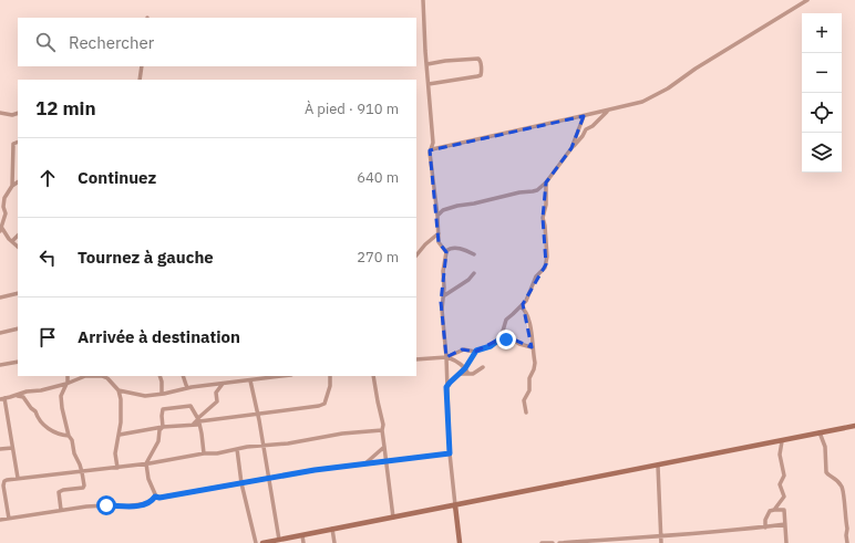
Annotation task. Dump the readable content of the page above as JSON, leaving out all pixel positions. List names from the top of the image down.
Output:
{
  "page": {
    "map_buttons": ["+", "−"],
    "search": "Rechercher",
    "heading": ["12 min", "À pied · 910 m"],
    "list": [
      ["Continuez", "640 m"],
      ["Tournez à gauche", "270 m"],
      "Arrivée à destination"
    ]
  }
}
